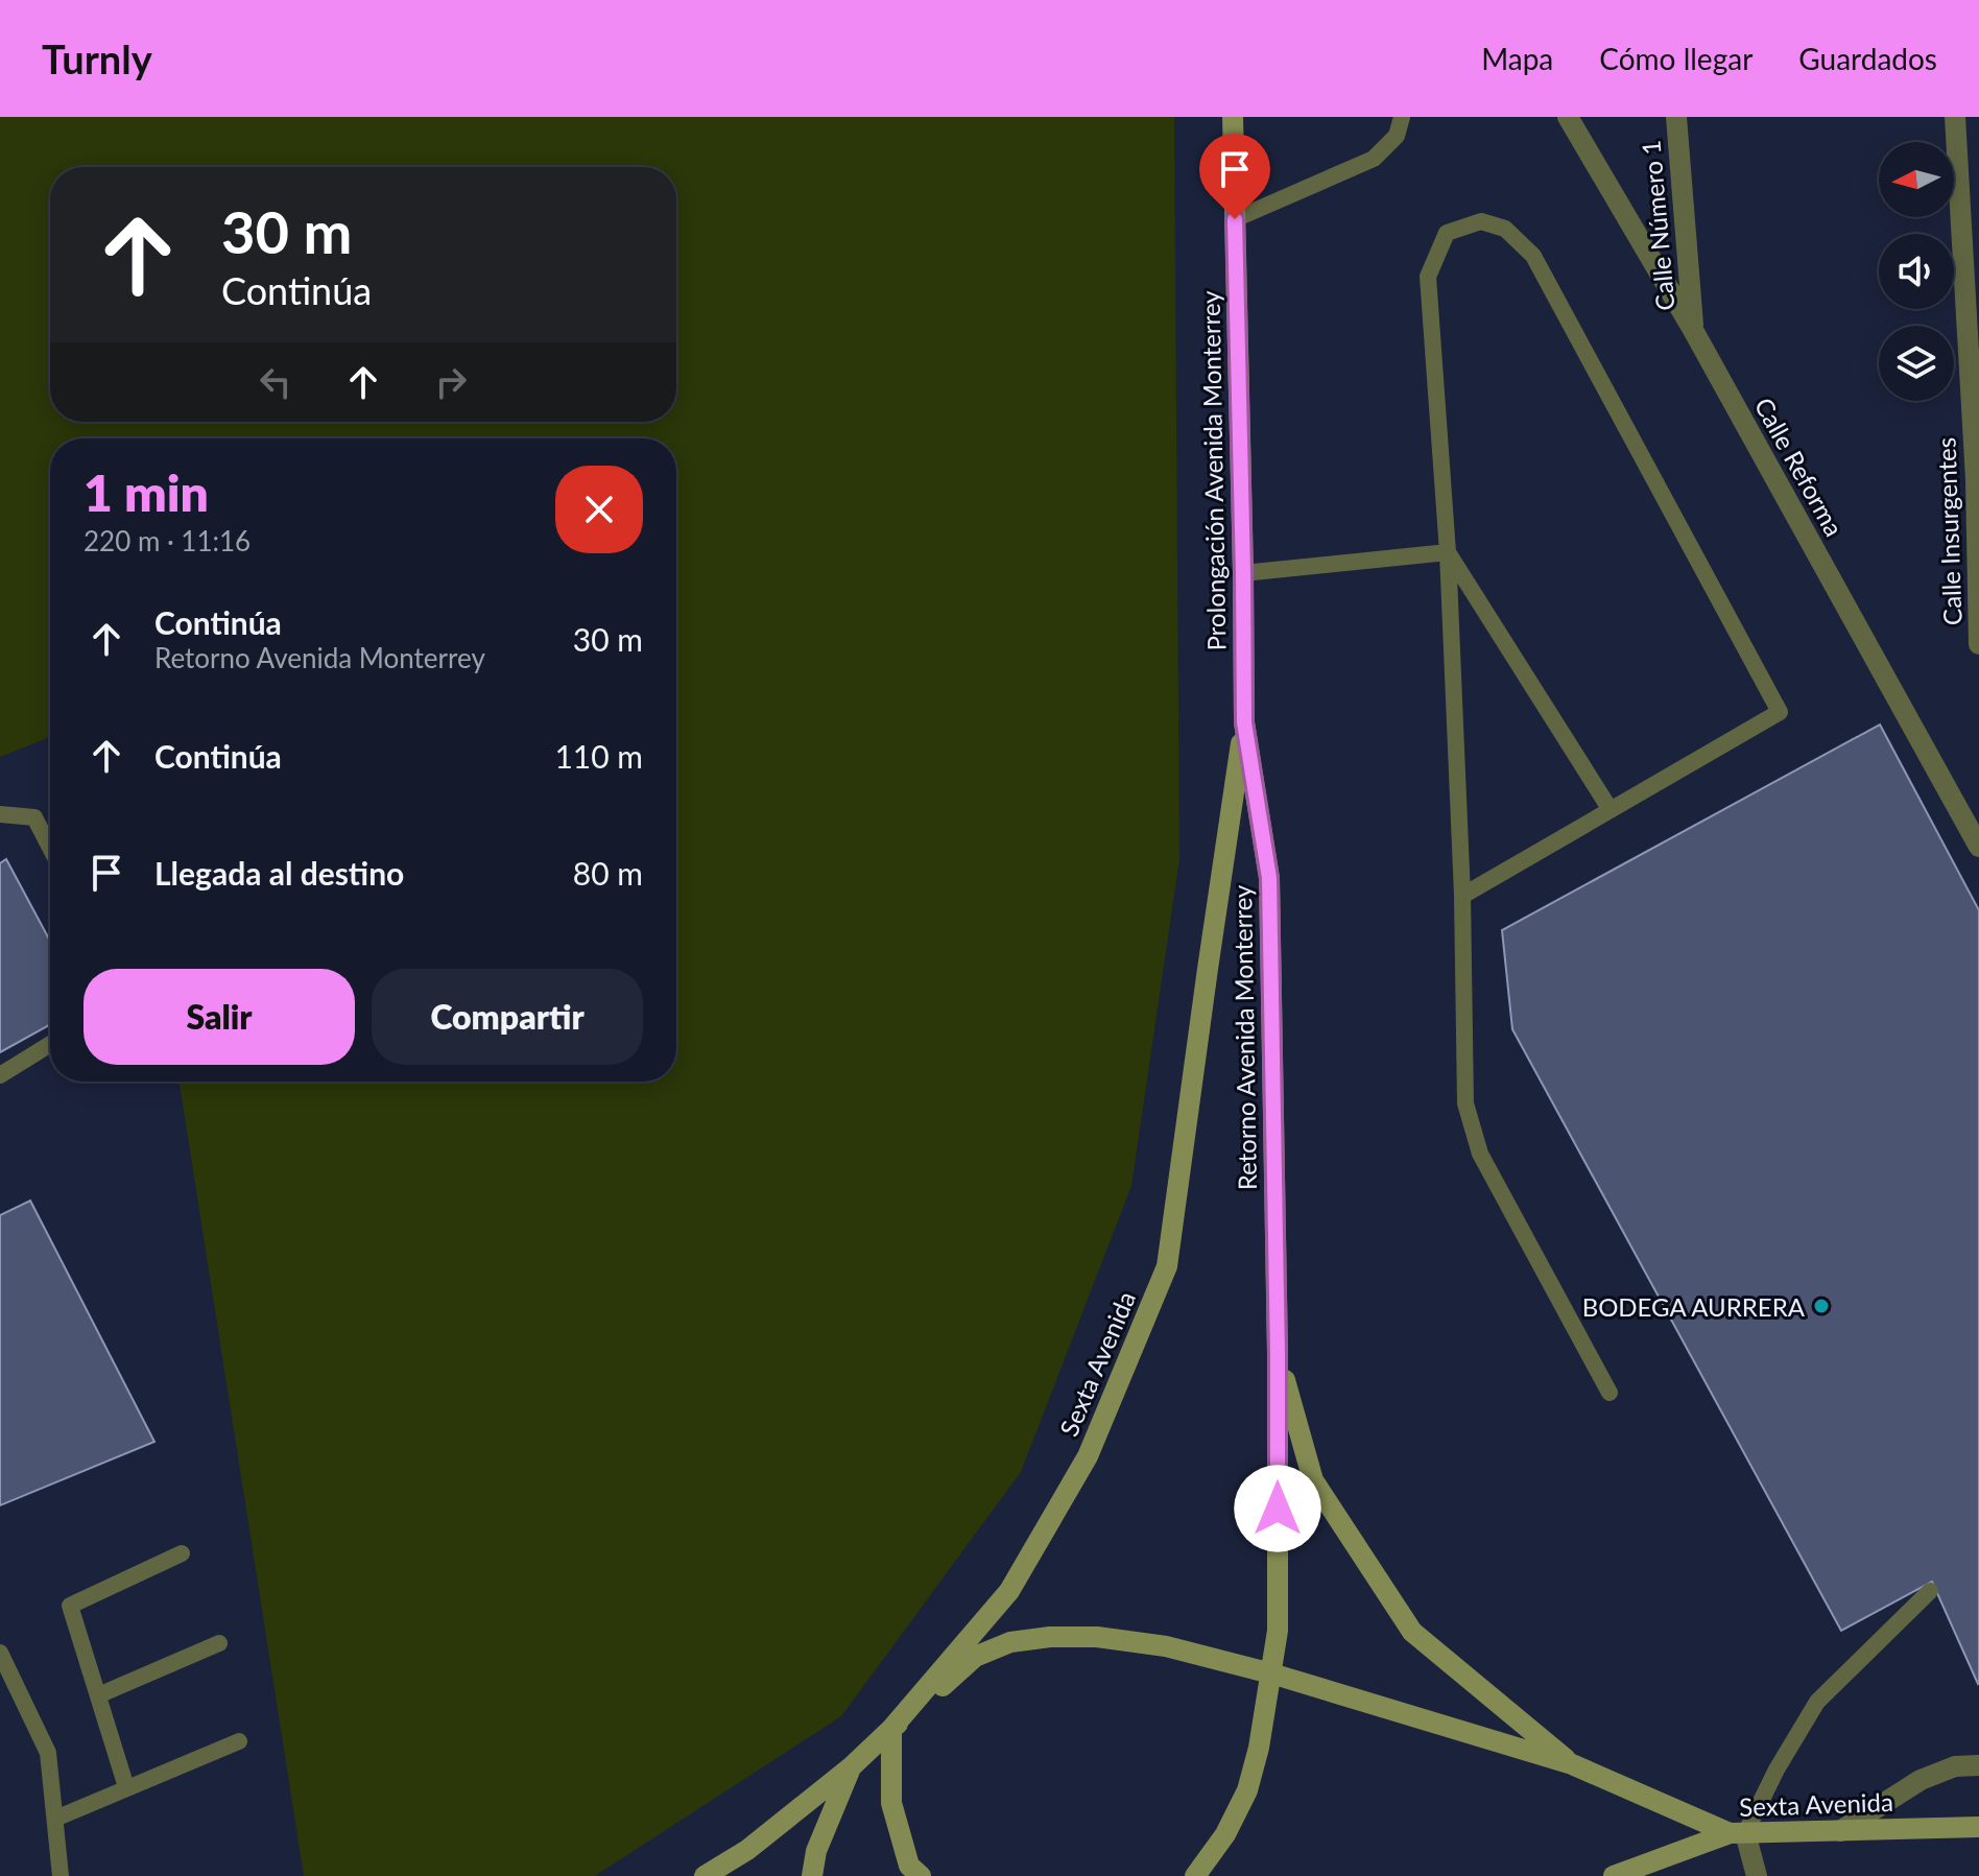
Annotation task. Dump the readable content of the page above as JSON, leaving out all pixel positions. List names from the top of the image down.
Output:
{
  "streets": {
    "main road": ["Prolongación Avenida Monterrey", "Retorno Avenida Monterrey", "Sexta Avenida"],
    "street": ["Calle Número 1", "Calle Reforma", "Calle Insurgentes"]
  },
  "crossings": [
    ["Calle Número 1", "Calle Reforma"],
    ["Prolongación Avenida Monterrey", "Retorno Avenida Monterrey"],
    ["Prolongación Avenida Monterrey", "Sexta Avenida"],
    ["Retorno Avenida Monterrey", "Sexta Avenida"]
  ],
  "places": ["BODEGA AURRERA"],
  "north": "left",
  "page": {
    "header": "Turnly",
    "nav": ["Mapa", "Cómo llegar", "Guardados"],
    "turn": ["30 m", "Continúa"],
    "heading": ["1 min", "220 m · 11:16"],
    "list": [
      {
        "name": "Continúa",
        "note": "Retorno Avenida Monterrey",
        "value": "30 m"
      },
      {
        "name": "Continúa",
        "value": "110 m"
      },
      {
        "name": "Llegada al destino",
        "value": "80 m"
      }
    ],
    "buttons": ["Salir", "Compartir"]
  }
}
